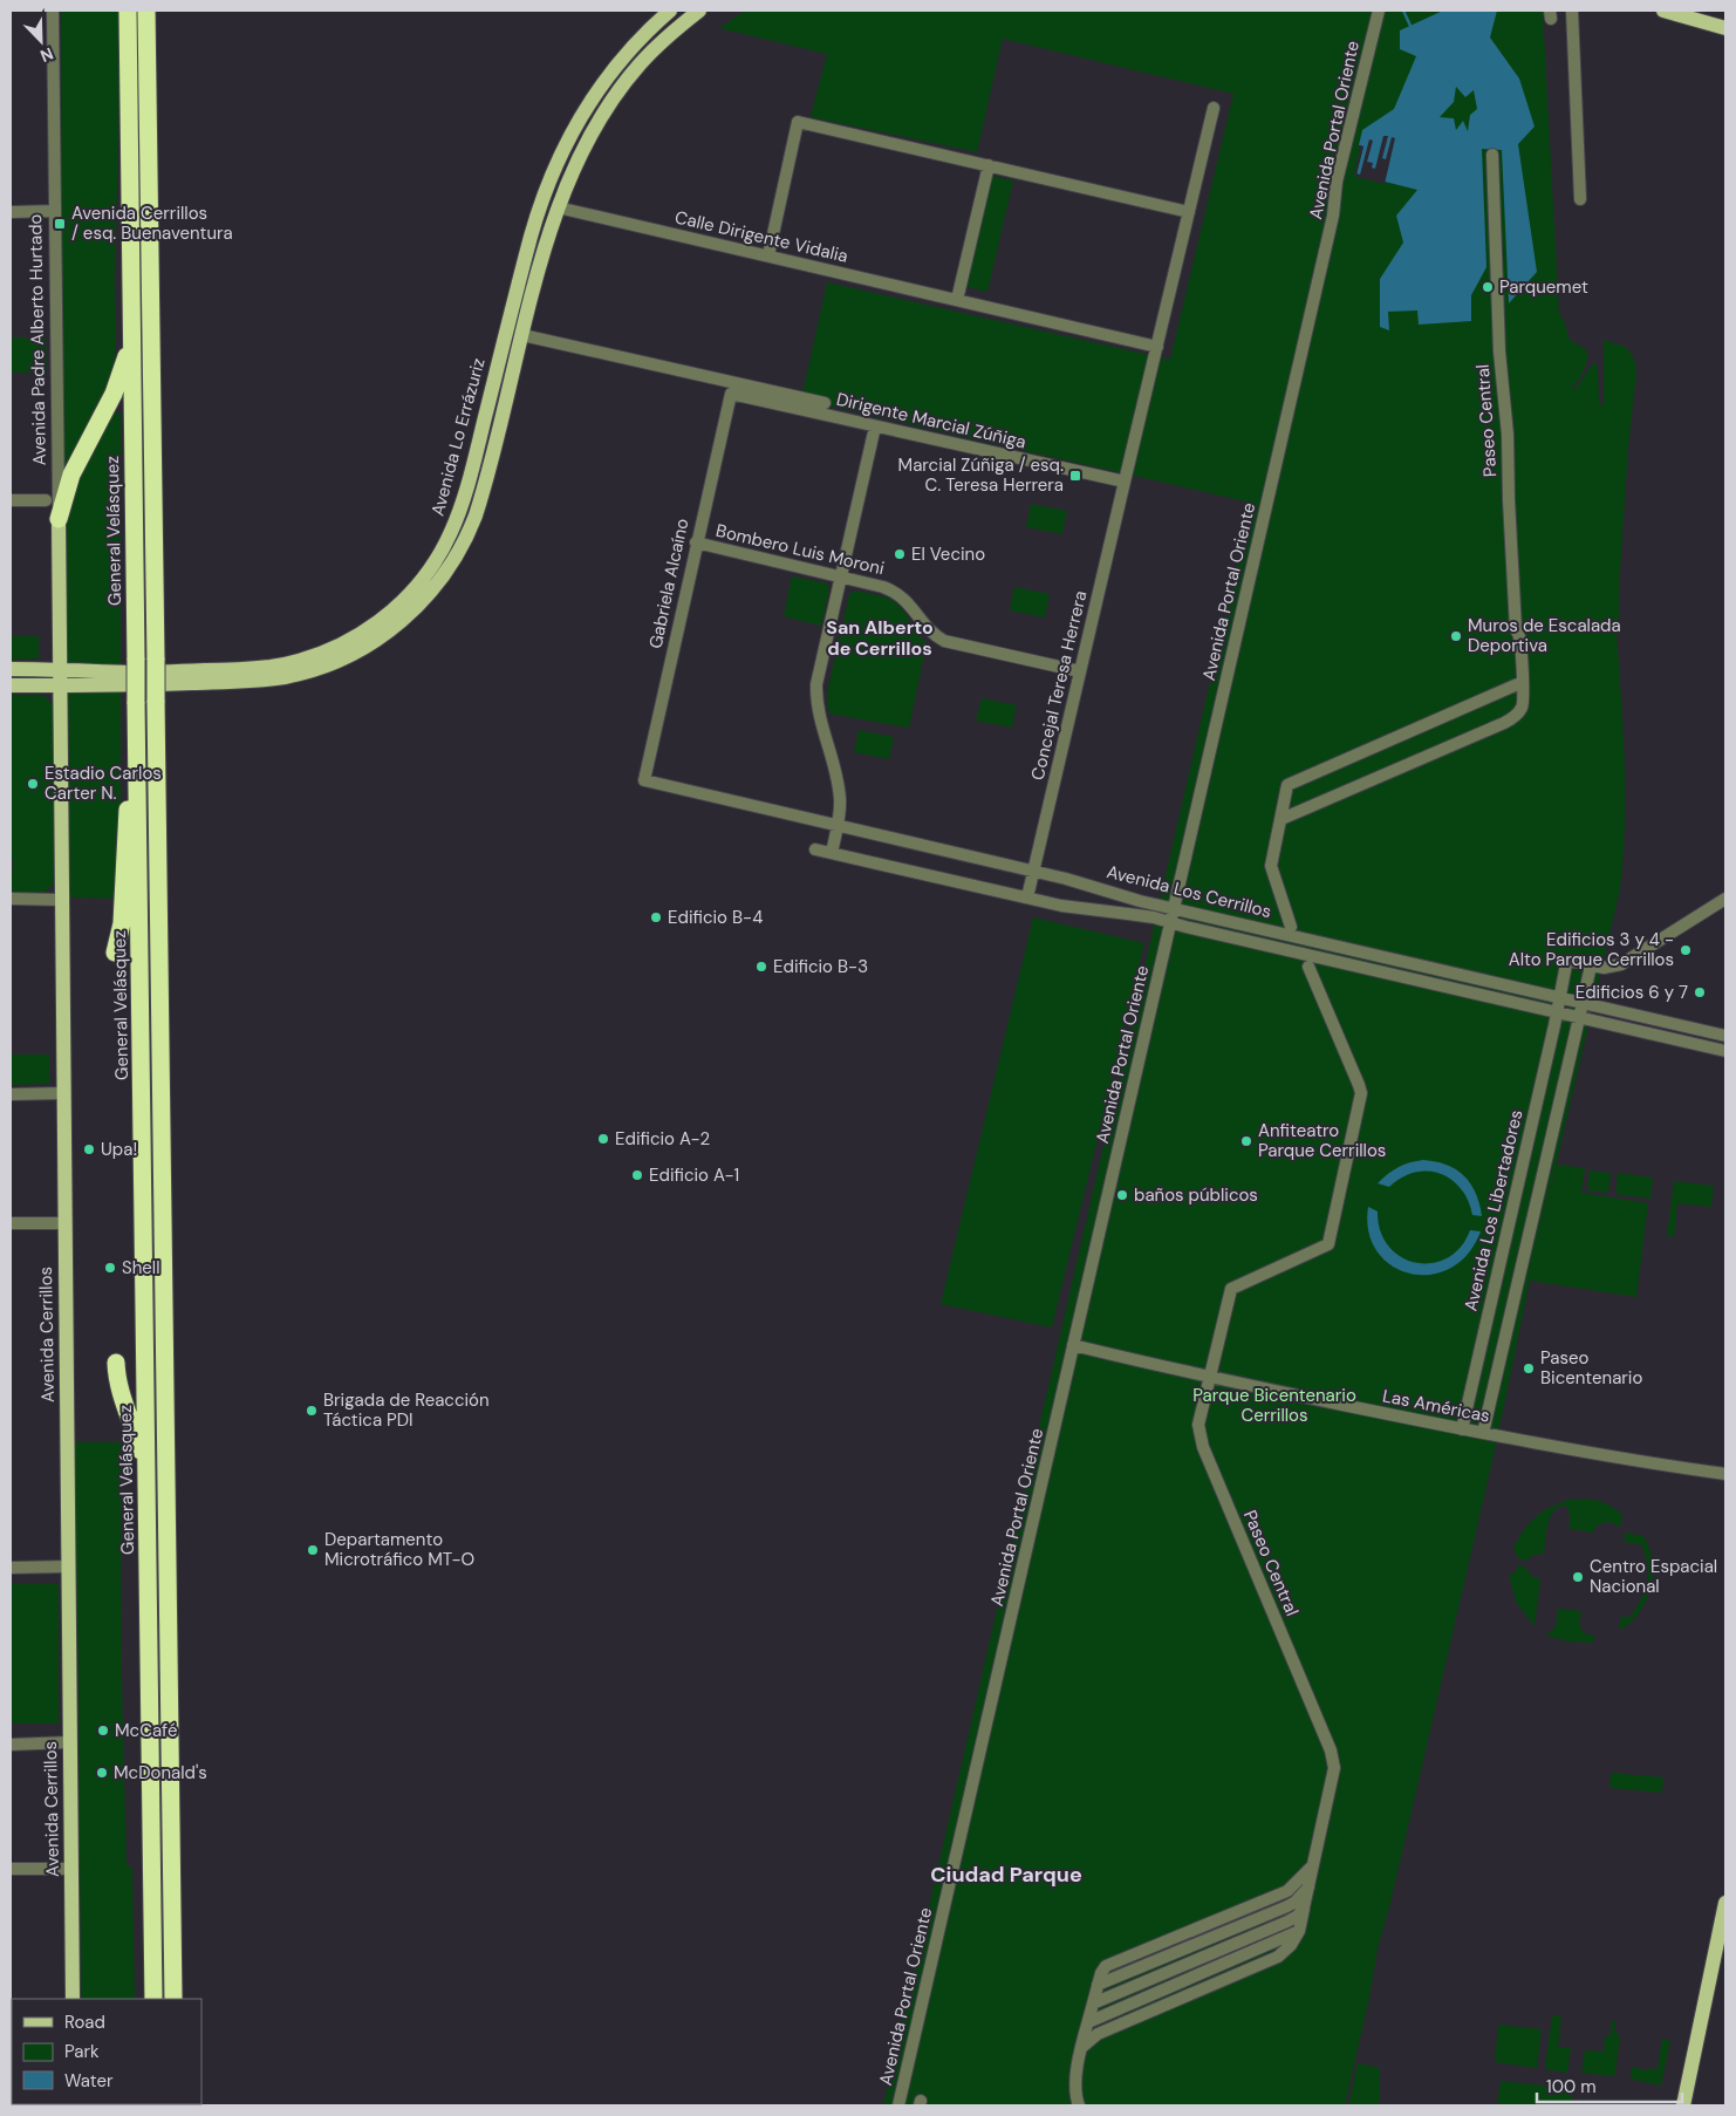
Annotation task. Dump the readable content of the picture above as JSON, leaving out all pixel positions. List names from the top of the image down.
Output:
{
  "streets": {
    "highway": ["General Velásquez"],
    "main road": ["Avenida Padre Alberto Hurtado", "Avenida Lo Errázuriz", "Avenida Cerrillos"],
    "street": [
      "Avenida Portal Oriente",
      "Calle Dirigente Vidalia",
      "Dirigente Marcial Zúñiga",
      "Paseo Central",
      "Bombero Luis Moroni",
      "Gabriela Alcaíno",
      "Concejal Teresa Herrera",
      "Avenida Los Cerrillos",
      "Avenida Los Libertadores",
      "Las Américas"
    ]
  },
  "crossings": [
    ["Avenida Portal Oriente", "Avenida Los Cerrillos"],
    ["Avenida Portal Oriente", "Las Américas"],
    ["Calle Dirigente Vidalia", "Avenida Lo Errázuriz"],
    ["Calle Dirigente Vidalia", "Concejal Teresa Herrera"],
    ["Avenida Padre Alberto Hurtado", "Avenida Lo Errázuriz"],
    ["Avenida Padre Alberto Hurtado", "Avenida Cerrillos"],
    ["Dirigente Marcial Zúñiga", "Gabriela Alcaíno"],
    ["Dirigente Marcial Zúñiga", "Concejal Teresa Herrera"],
    ["Paseo Central", "Las Américas"],
    ["Avenida Lo Errázuriz", "Avenida Cerrillos"],
    ["Bombero Luis Moroni", "Gabriela Alcaíno"],
    ["Bombero Luis Moroni", "Concejal Teresa Herrera"],
    ["Gabriela Alcaíno", "Avenida Los Cerrillos"],
    ["Concejal Teresa Herrera", "Avenida Los Cerrillos"],
    ["Avenida Los Cerrillos", "Avenida Los Libertadores"],
    ["Avenida Los Libertadores", "Las Américas"]
  ],
  "districts": ["San Alberto de Cerrillos", "Ciudad Parque"],
  "parks": ["Parque Bicentenario Cerrillos"],
  "places": {
    "transit": ["Avenida Cerrillos / esq. Buenaventura", "Marcial Zúñiga / esq. C. Teresa Herrera"],
    "other": [
      "Parquemet",
      "El Vecino",
      "Muros de Escalada Deportiva",
      "Estadio Carlos Carter N.",
      "Edificio B-4",
      "Edificios 3 y 4 - Alto Parque Cerrillos",
      "Edificio B-3",
      "Edificios 6 y 7",
      "Edificio A-2",
      "Anfiteatro Parque Cerrillos",
      "Upa!",
      "Edificio A-1",
      "baños públicos",
      "Shell",
      "Paseo Bicentenario",
      "Brigada de Reacción Táctica PDI",
      "Departamento Microtráfico MT-O",
      "Centro Espacial Nacional",
      "McCafé",
      "McDonald's"
    ]
  },
  "legend": ["Road", "Park", "Water"],
  "scale_bar": "100 m",
  "north": "bottom right"
}
